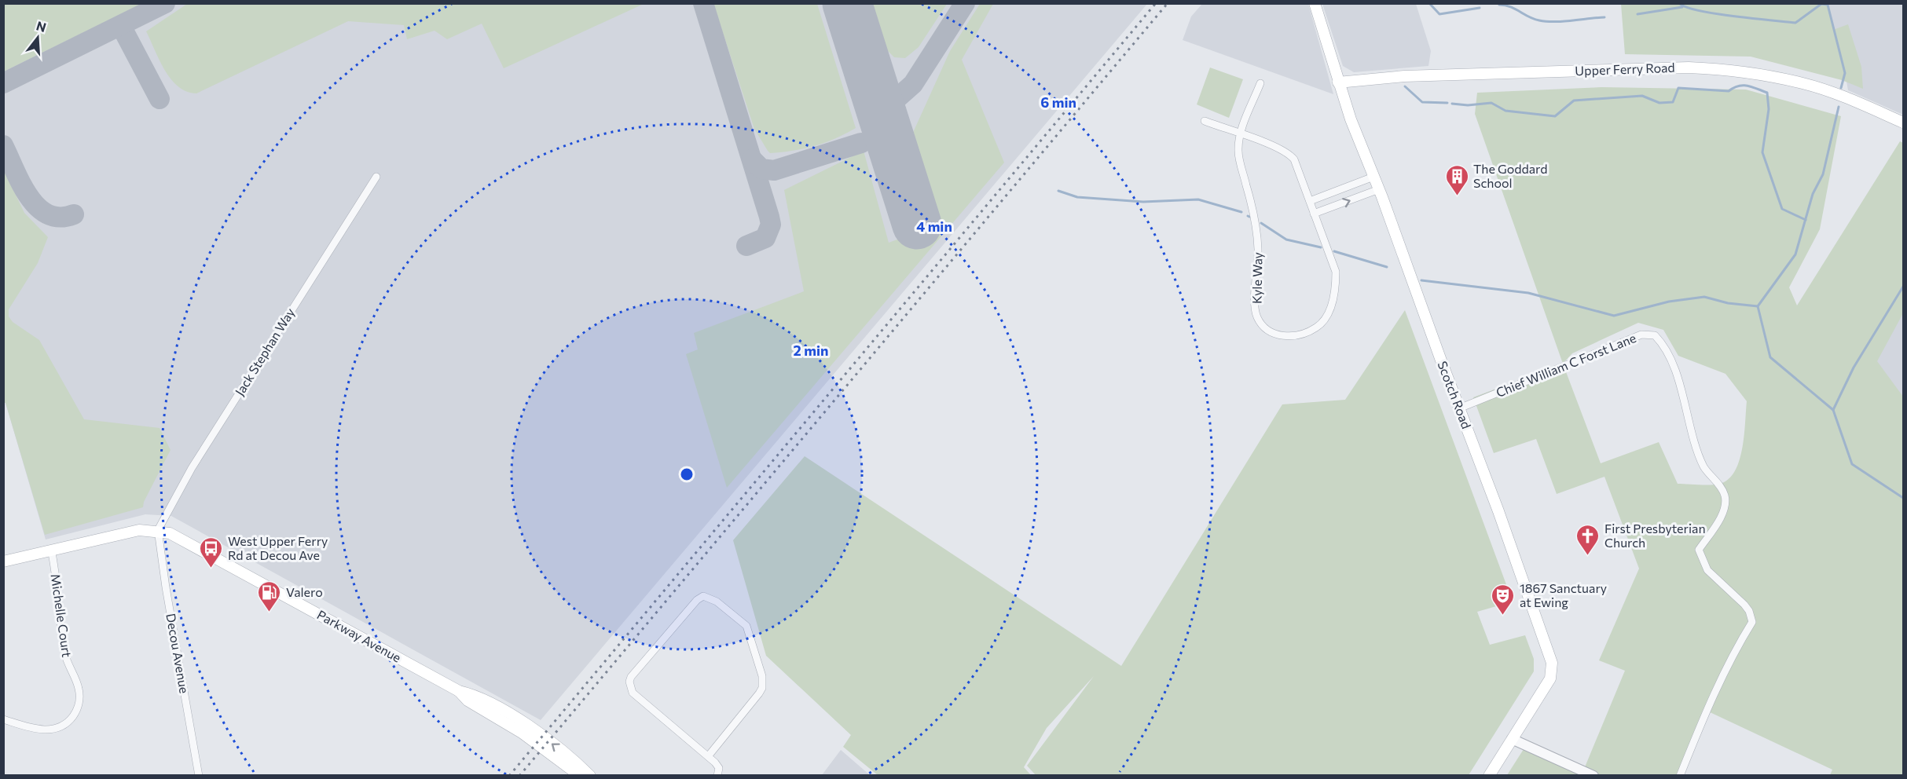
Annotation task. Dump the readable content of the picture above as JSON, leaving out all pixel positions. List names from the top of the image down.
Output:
{
  "streets": {
    "main road": ["Upper Ferry Road", "Scotch Road", "Parkway Avenue"],
    "street": [
      "Kyle Way",
      "Jack Stephan Way",
      "Chief William C Forst Lane",
      "Michelle Court",
      "Decou Avenue"
    ]
  },
  "crossings": [
    ["Upper Ferry Road", "Scotch Road"],
    ["Jack Stephan Way", "Parkway Avenue"],
    ["Jack Stephan Way", "Decou Avenue"],
    ["Chief William C Forst Lane", "Scotch Road"],
    ["Parkway Avenue", "Decou Avenue"]
  ],
  "places": {
    "building": ["The Goddard School"],
    "church": ["First Presbyterian Church"],
    "bus stop": ["West Upper Ferry Rd at Decou Ave"],
    "fuel station": ["Valero"],
    "theatre": ["1867 Sanctuary at Ewing"]
  },
  "north": "top",
  "rings": ["6 min", "4 min", "2 min"]
}
